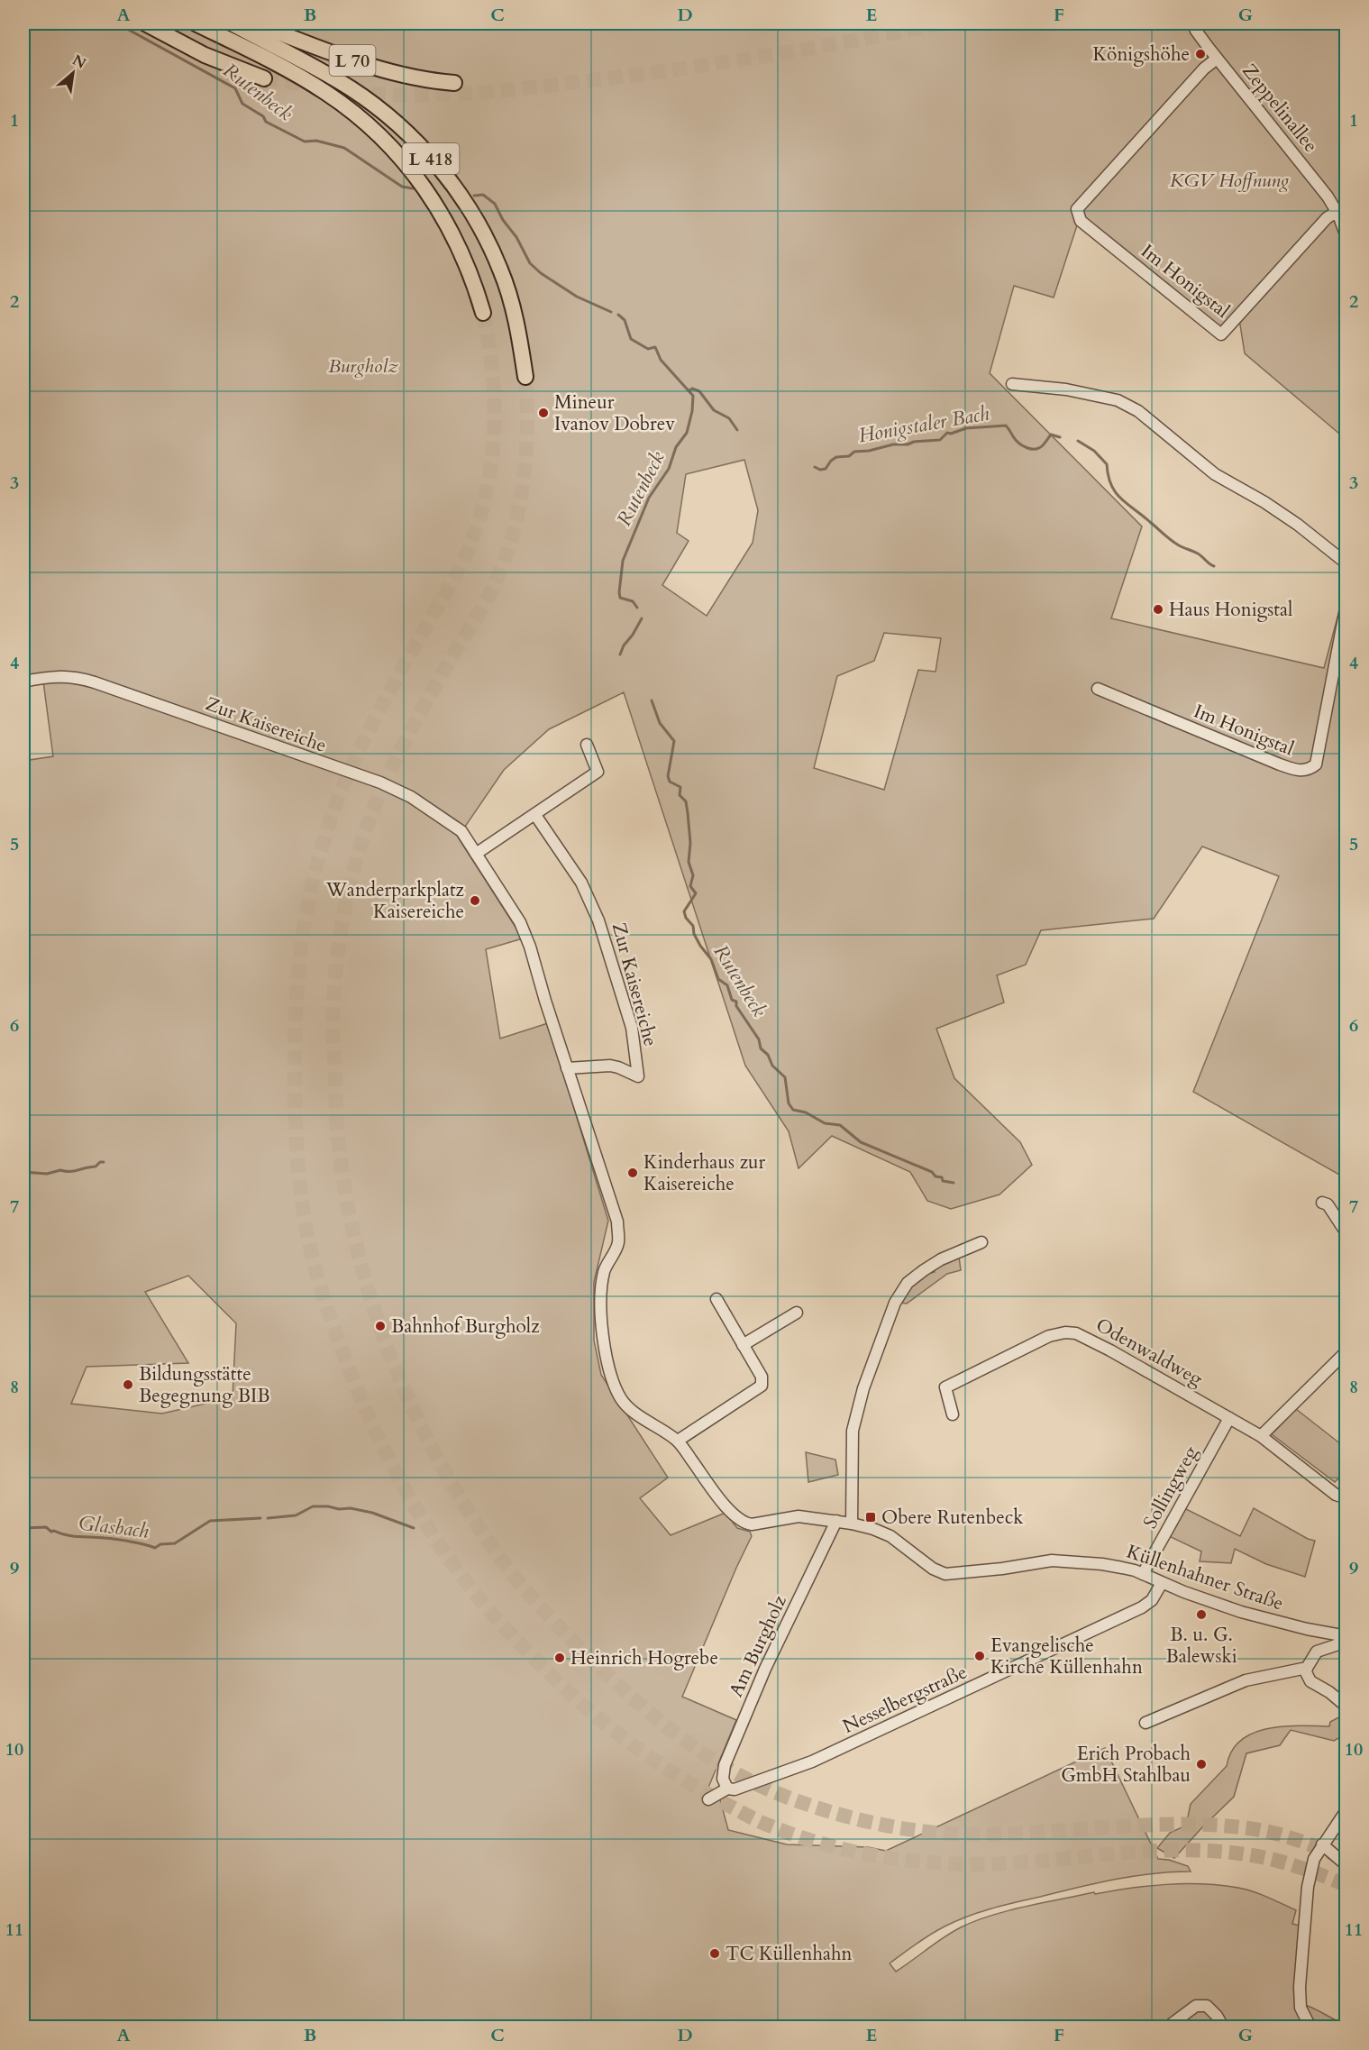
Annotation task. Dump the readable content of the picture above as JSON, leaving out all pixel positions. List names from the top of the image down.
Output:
{
  "streets": {
    "highway": ["L 70", "L 418"],
    "street": [
      "Zeppelinallee",
      "Im Honigstal",
      "Zur Kaisereiche",
      "Odenwaldweg",
      "Sollingweg",
      "Küllenhahner Straße",
      "Am Burgholz",
      "Nesselbergstraße"
    ]
  },
  "crossings": [
    ["Zeppelinallee", "Im Honigstal"],
    ["Zur Kaisereiche", "Küllenhahner Straße"],
    ["Odenwaldweg", "Sollingweg"],
    ["Sollingweg", "Küllenhahner Straße"],
    ["Küllenhahner Straße", "Am Burgholz"],
    ["Küllenhahner Straße", "Nesselbergstraße"],
    ["Am Burgholz", "Nesselbergstraße"]
  ],
  "water": ["Rutenbeck", "Honigstaler Bach", "Glasbach"],
  "parks": ["KGV Hoffnung", "Burgholz"],
  "places": {
    "other": [
      "Königshöhe",
      "Mineur Ivanov Dobrev",
      "Haus Honigstal",
      "Wanderparkplatz Kaisereiche",
      "Kinderhaus zur Kaisereiche",
      "Bahnhof Burgholz",
      "Bildungsstätte Begegnung BIB",
      "B. u. G. Balewski",
      "Evangelische Kirche Küllenhahn",
      "Heinrich Hogrebe",
      "Erich Probach GmbH Stahlbau",
      "TC Küllenhahn"
    ],
    "transit": ["Obere Rutenbeck"]
  },
  "north": "top right",
  "grid": {
    "columns": [
      "A",
      "B",
      "C",
      "D",
      "E",
      "F",
      "G"
    ],
    "rows": [
      "1",
      "2",
      "3",
      "4",
      "5",
      "6",
      "7",
      "8",
      "9",
      "10",
      "11"
    ]
  }
}
